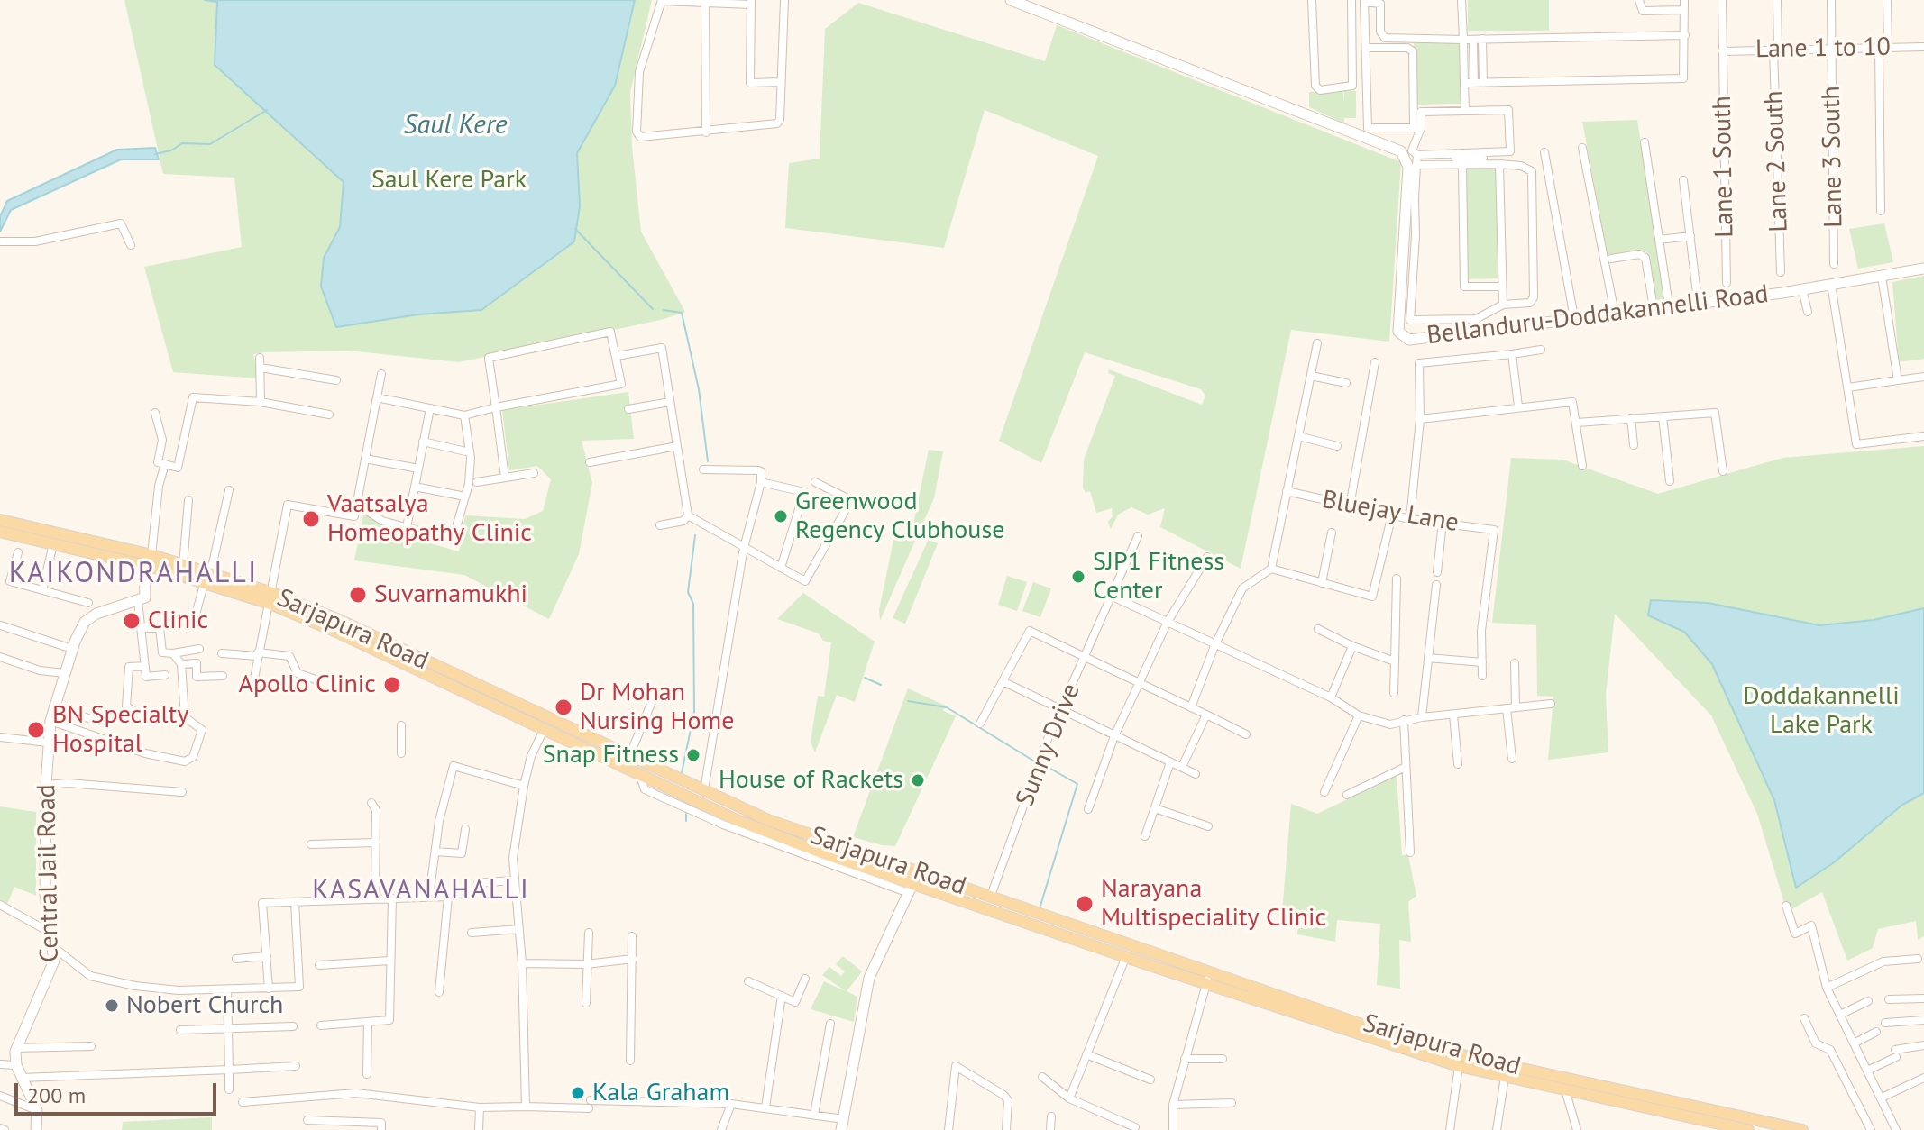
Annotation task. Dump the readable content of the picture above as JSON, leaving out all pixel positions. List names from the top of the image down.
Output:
{
  "streets": {
    "main road": ["Sarjapura Road"],
    "street": [
      "Lane 1 to 10",
      "Lane 3 South",
      "Lane 2 South",
      "Lane 1 South",
      "Bellanduru-Doddakannelli Road",
      "Bluejay Lane",
      "Sunny Drive",
      "Central Jail Road"
    ]
  },
  "crossings": [
    ["Lane 1 to 10", "Lane 3 South"],
    ["Lane 1 to 10", "Lane 2 South"],
    ["Lane 1 to 10", "Lane 1 South"],
    ["Sarjapura Road", "Sunny Drive"]
  ],
  "districts": ["KAIKONDRAHALLI", "KASAVANAHALLI"],
  "water": ["Saul Kere"],
  "parks": ["Saul Kere Park", "Doddakannelli Lake Park"],
  "places": [
    "Greenwood Regency Clubhouse",
    "Vaatsalya Homeopathy Clinic",
    "SJP1 Fitness Center",
    "Suvarnamukhi",
    "Clinic",
    "Apollo Clinic",
    "Dr Mohan Nursing Home",
    "BN Specialty Hospital",
    "Snap Fitness",
    "House of Rackets",
    "Narayana Multispeciality Clinic",
    "Nobert Church",
    "Kala Graham"
  ],
  "scale_bar": "200 m"
}
